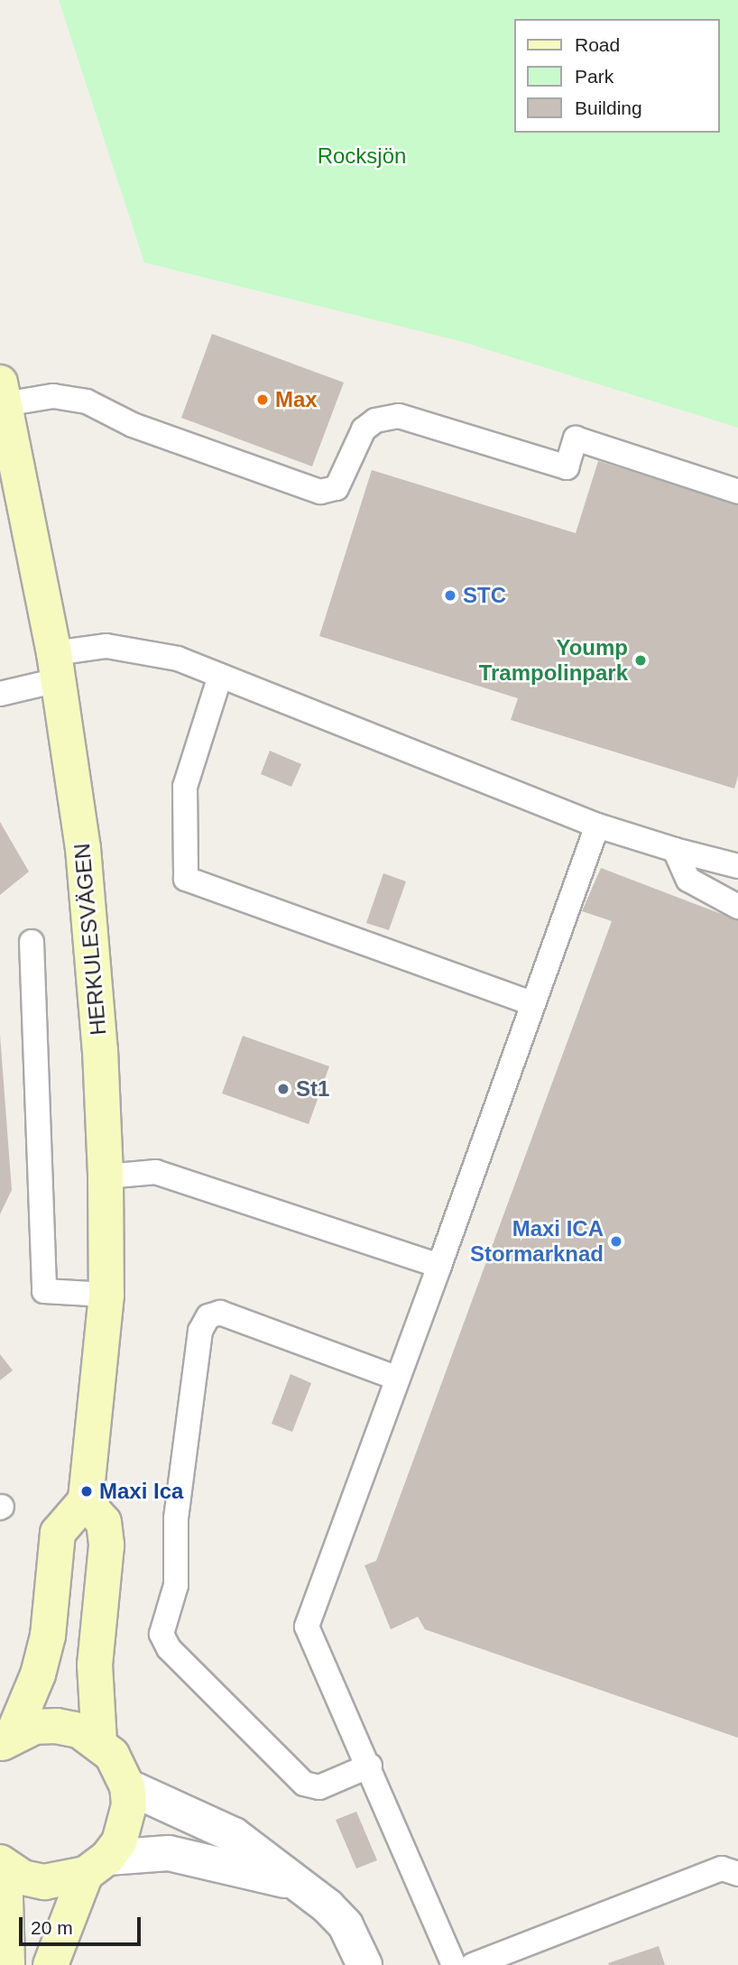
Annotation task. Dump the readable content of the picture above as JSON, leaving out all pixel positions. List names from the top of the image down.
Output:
{
  "streets": {
    "main road": ["HERKULESVÄGEN"]
  },
  "parks": ["Rocksjön"],
  "places": [
    "Max",
    "STC",
    "Yoump Trampolinpark",
    "St1",
    "Maxi ICA Stormarknad",
    "Maxi Ica"
  ],
  "legend": ["Road", "Park", "Building"],
  "scale_bar": "20 m"
}
